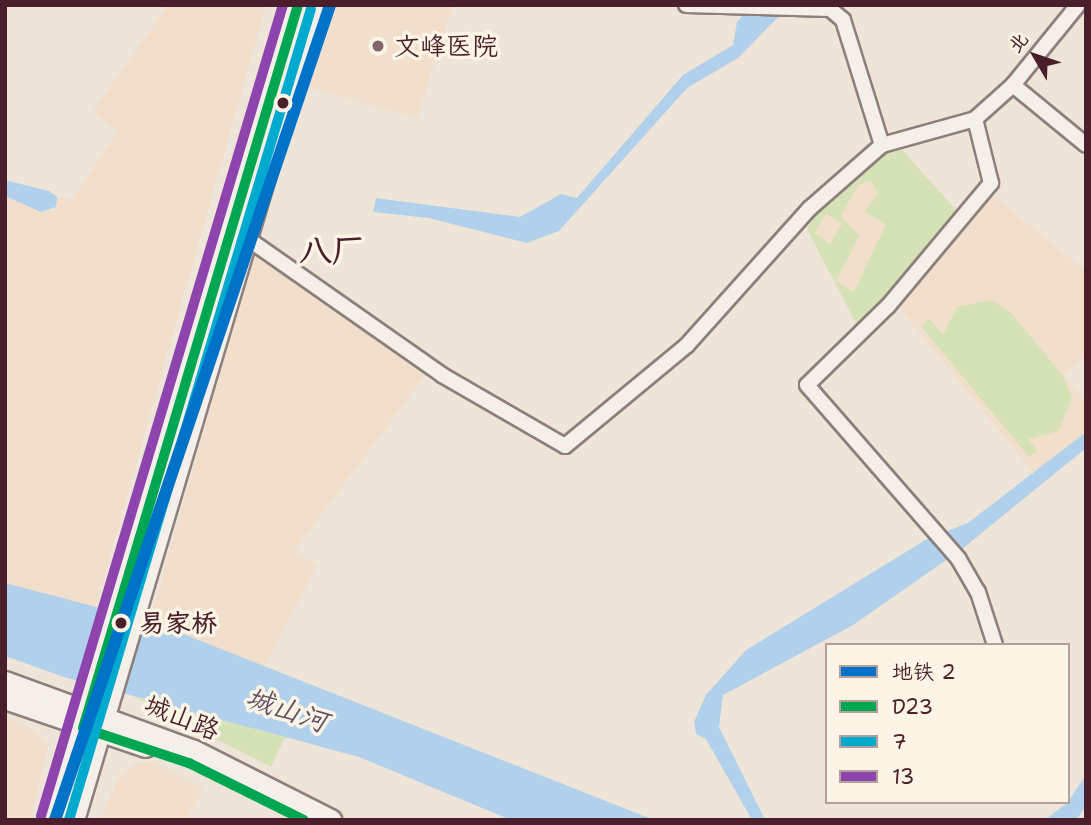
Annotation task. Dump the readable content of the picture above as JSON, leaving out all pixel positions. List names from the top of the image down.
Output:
{
  "streets": {
    "main road": ["城山路"]
  },
  "districts": ["八厂"],
  "water": ["城山河"],
  "places": ["文峰医院", "易家桥"],
  "lines": [
    "metro line 2",
    "transit line D23",
    "transit line 13",
    "transit line 7"
  ],
  "legend": [
    "地铁 2",
    "D23",
    "7",
    "13"
  ],
  "north": "top left"
}
